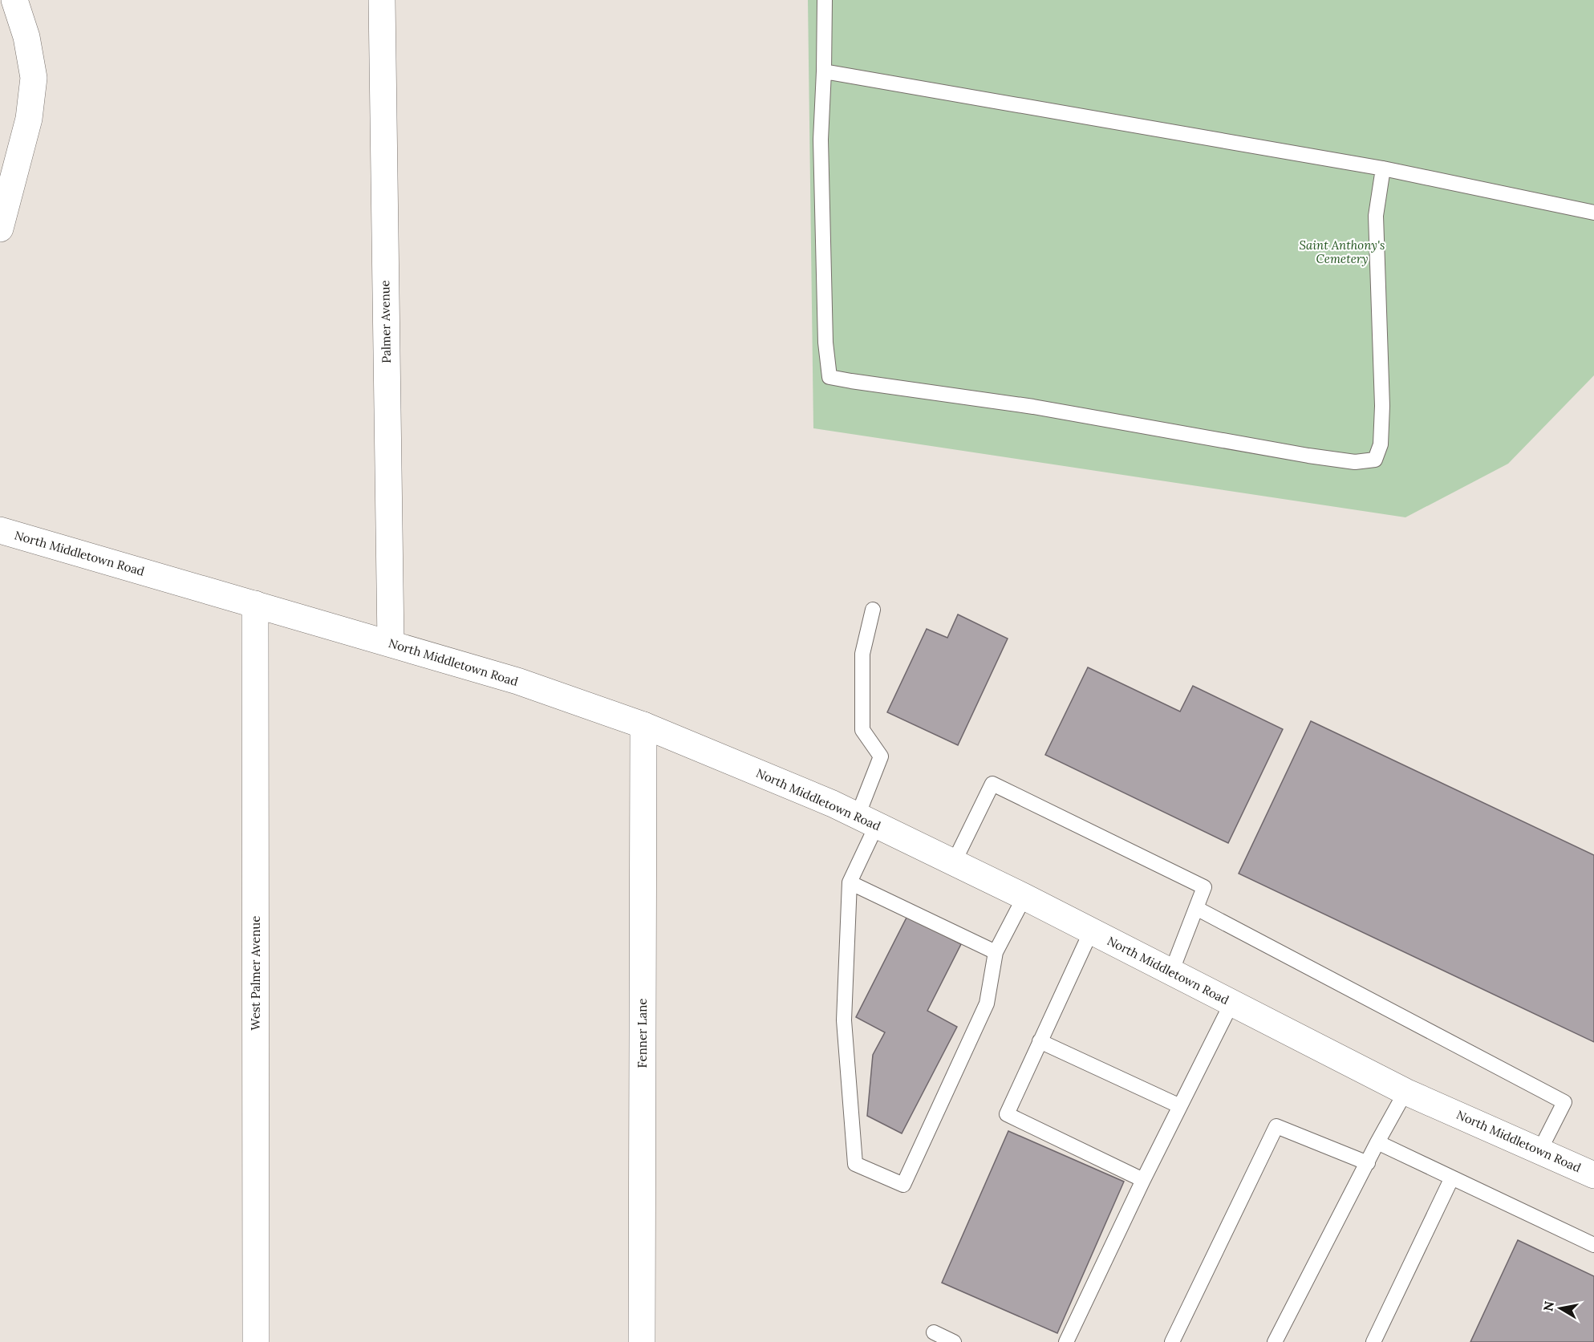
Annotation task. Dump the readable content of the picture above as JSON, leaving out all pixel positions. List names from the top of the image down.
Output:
{
  "streets": {
    "street": [
      "Palmer Avenue",
      "North Middletown Road",
      "West Palmer Avenue",
      "Fenner Lane"
    ]
  },
  "crossings": [
    ["Palmer Avenue", "North Middletown Road"],
    ["North Middletown Road", "West Palmer Avenue"],
    ["North Middletown Road", "Fenner Lane"]
  ],
  "parks": ["Saint Anthony's Cemetery"],
  "north": "left"
}
